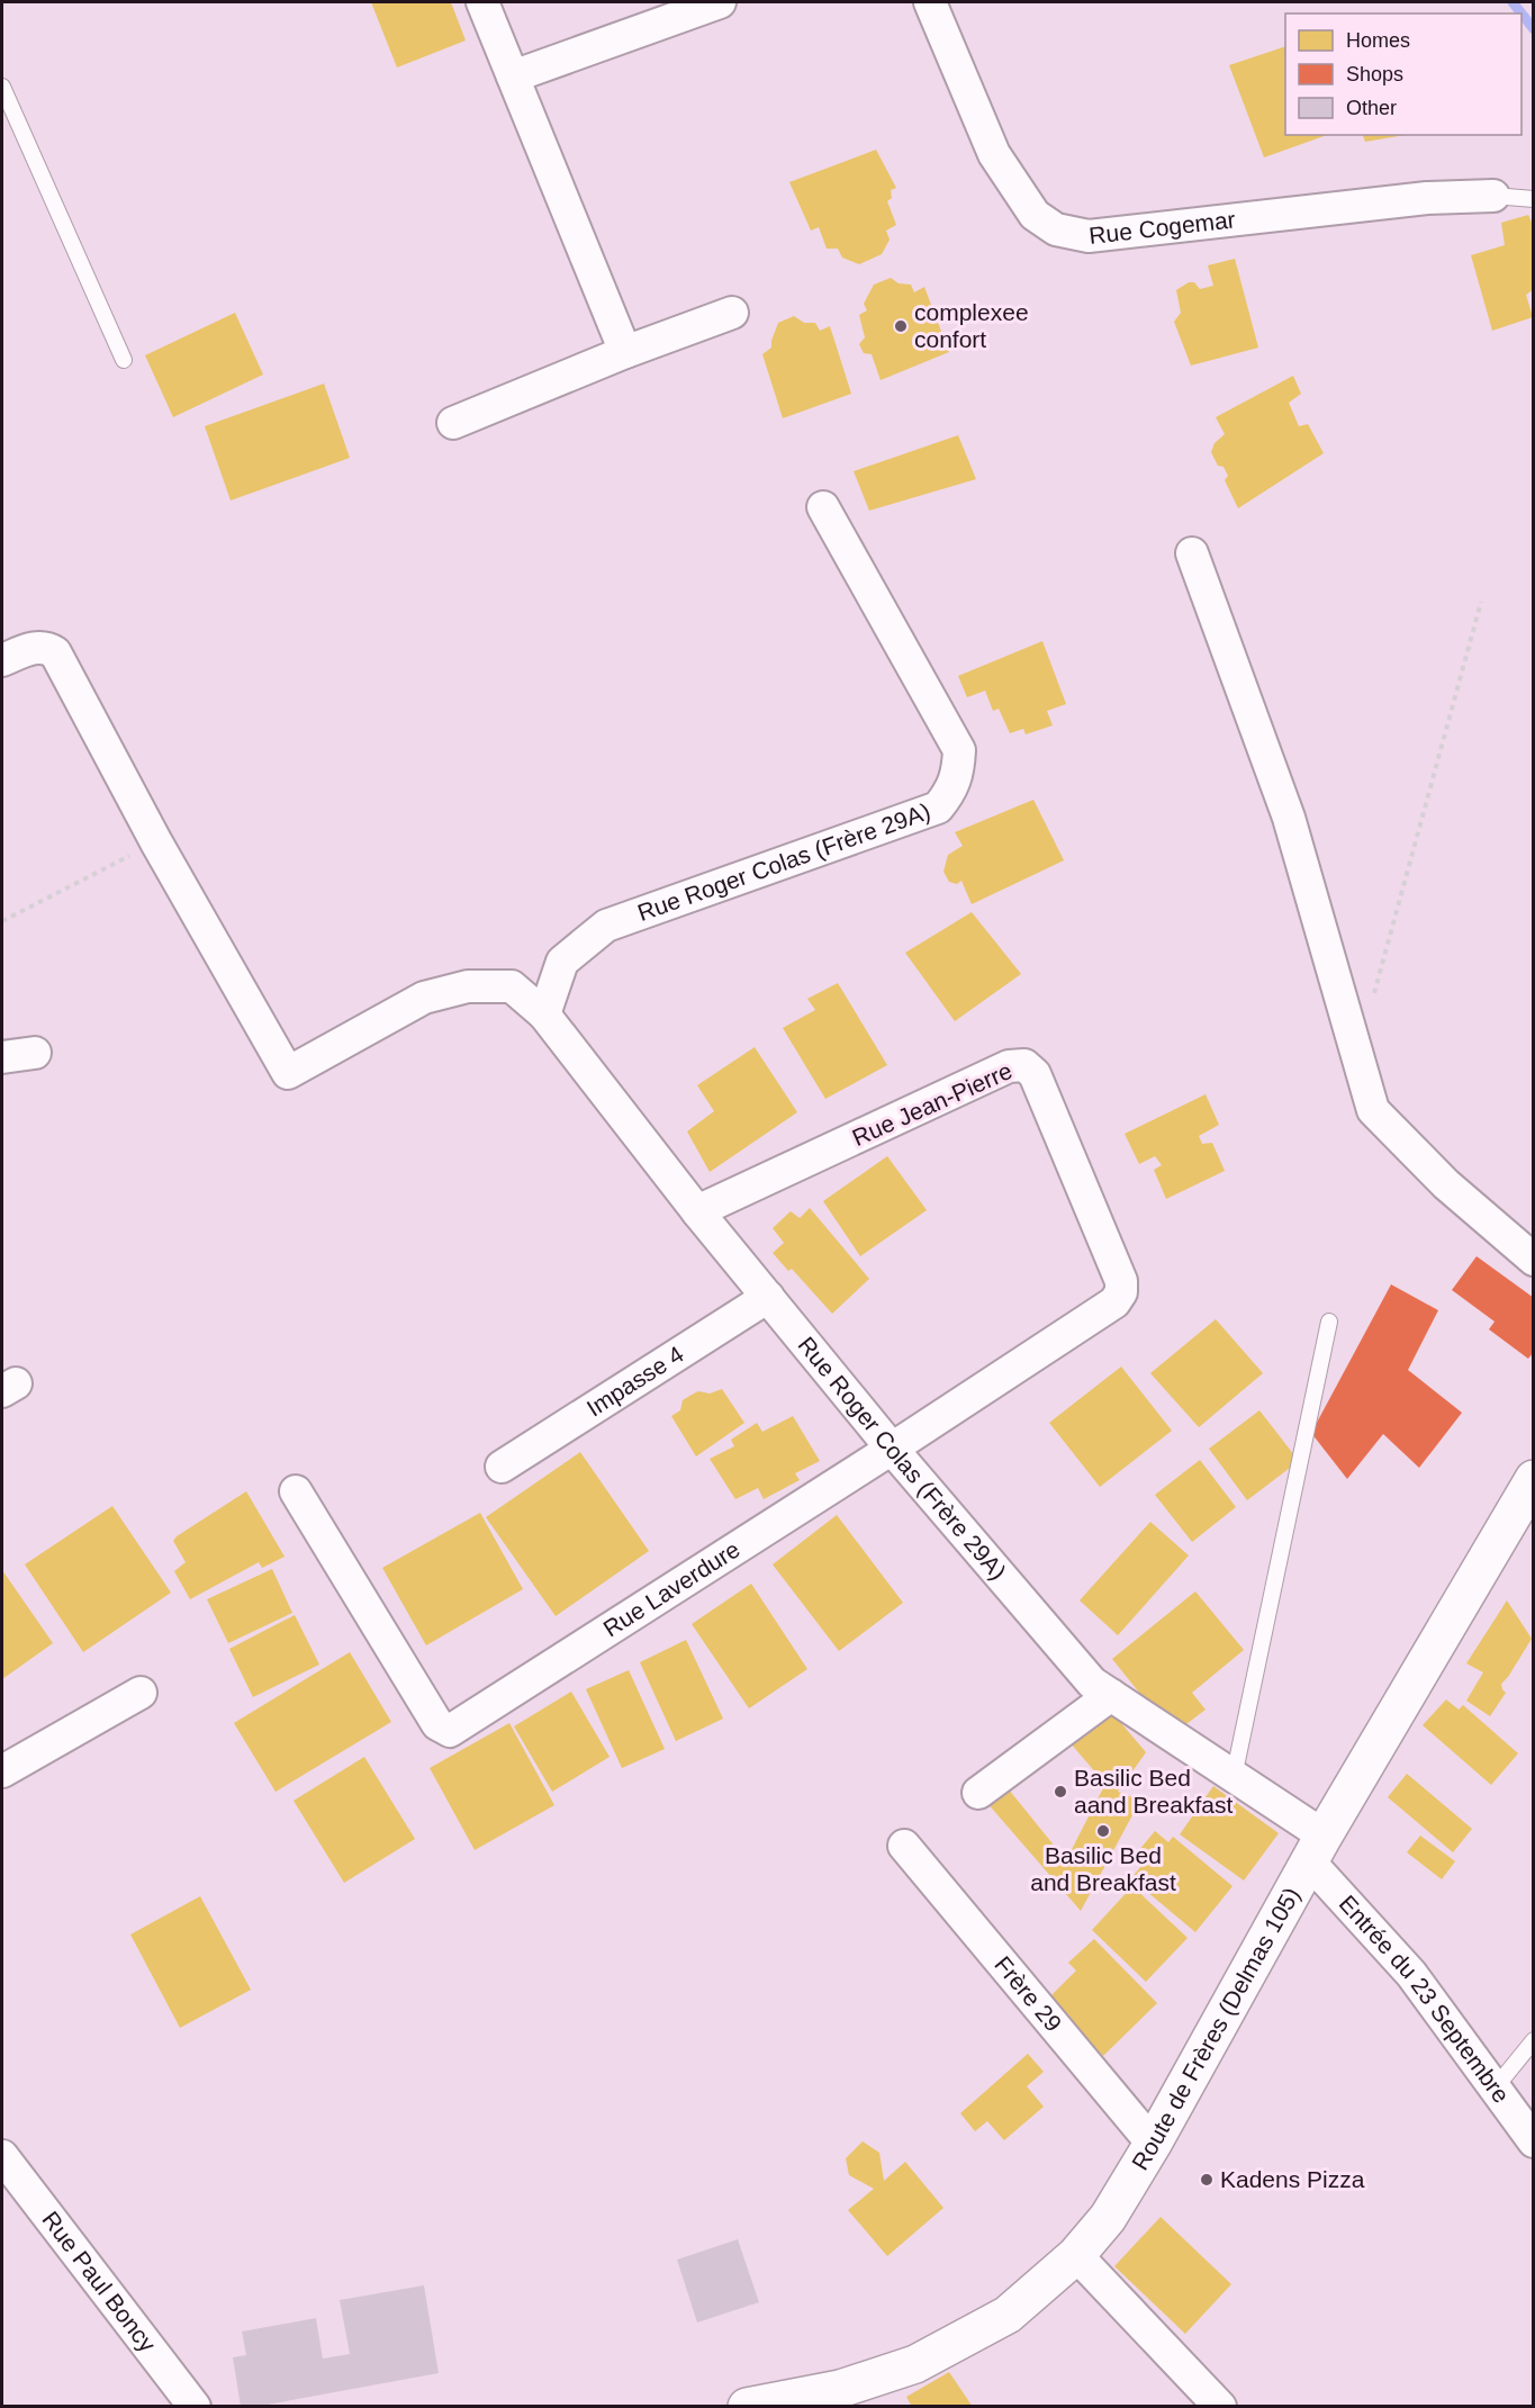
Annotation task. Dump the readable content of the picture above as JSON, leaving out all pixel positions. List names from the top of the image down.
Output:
{
  "streets": {
    "main road": ["Route de Frères (Delmas 105)"],
    "street": [
      "Rue Cogemar",
      "Rue Roger Colas (Frère 29A)",
      "Rue Jean-Pierre",
      "Impasse 4",
      "Rue Laverdure",
      "Frère 29",
      "Entrée du 23 Septembre",
      "Rue Paul Boncy"
    ]
  },
  "crossings": [
    ["Rue Roger Colas (Frère 29A)", "Rue Jean-Pierre"],
    ["Rue Roger Colas (Frère 29A)", "Impasse 4"],
    ["Rue Roger Colas (Frère 29A)", "Rue Laverdure"],
    ["Rue Roger Colas (Frère 29A)", "Entrée du 23 Septembre"],
    ["Rue Roger Colas (Frère 29A)", "Route de Frères (Delmas 105)"],
    ["Rue Jean-Pierre", "Rue Laverdure"],
    ["Frère 29", "Route de Frères (Delmas 105)"],
    ["Entrée du 23 Septembre", "Route de Frères (Delmas 105)"]
  ],
  "places": [
    "complexee confort",
    "Basilic Bed aand Breakfast",
    "Basilic Bed and Breakfast",
    "Kadens Pizza"
  ],
  "legend": ["Homes", "Shops", "Other"]
}
